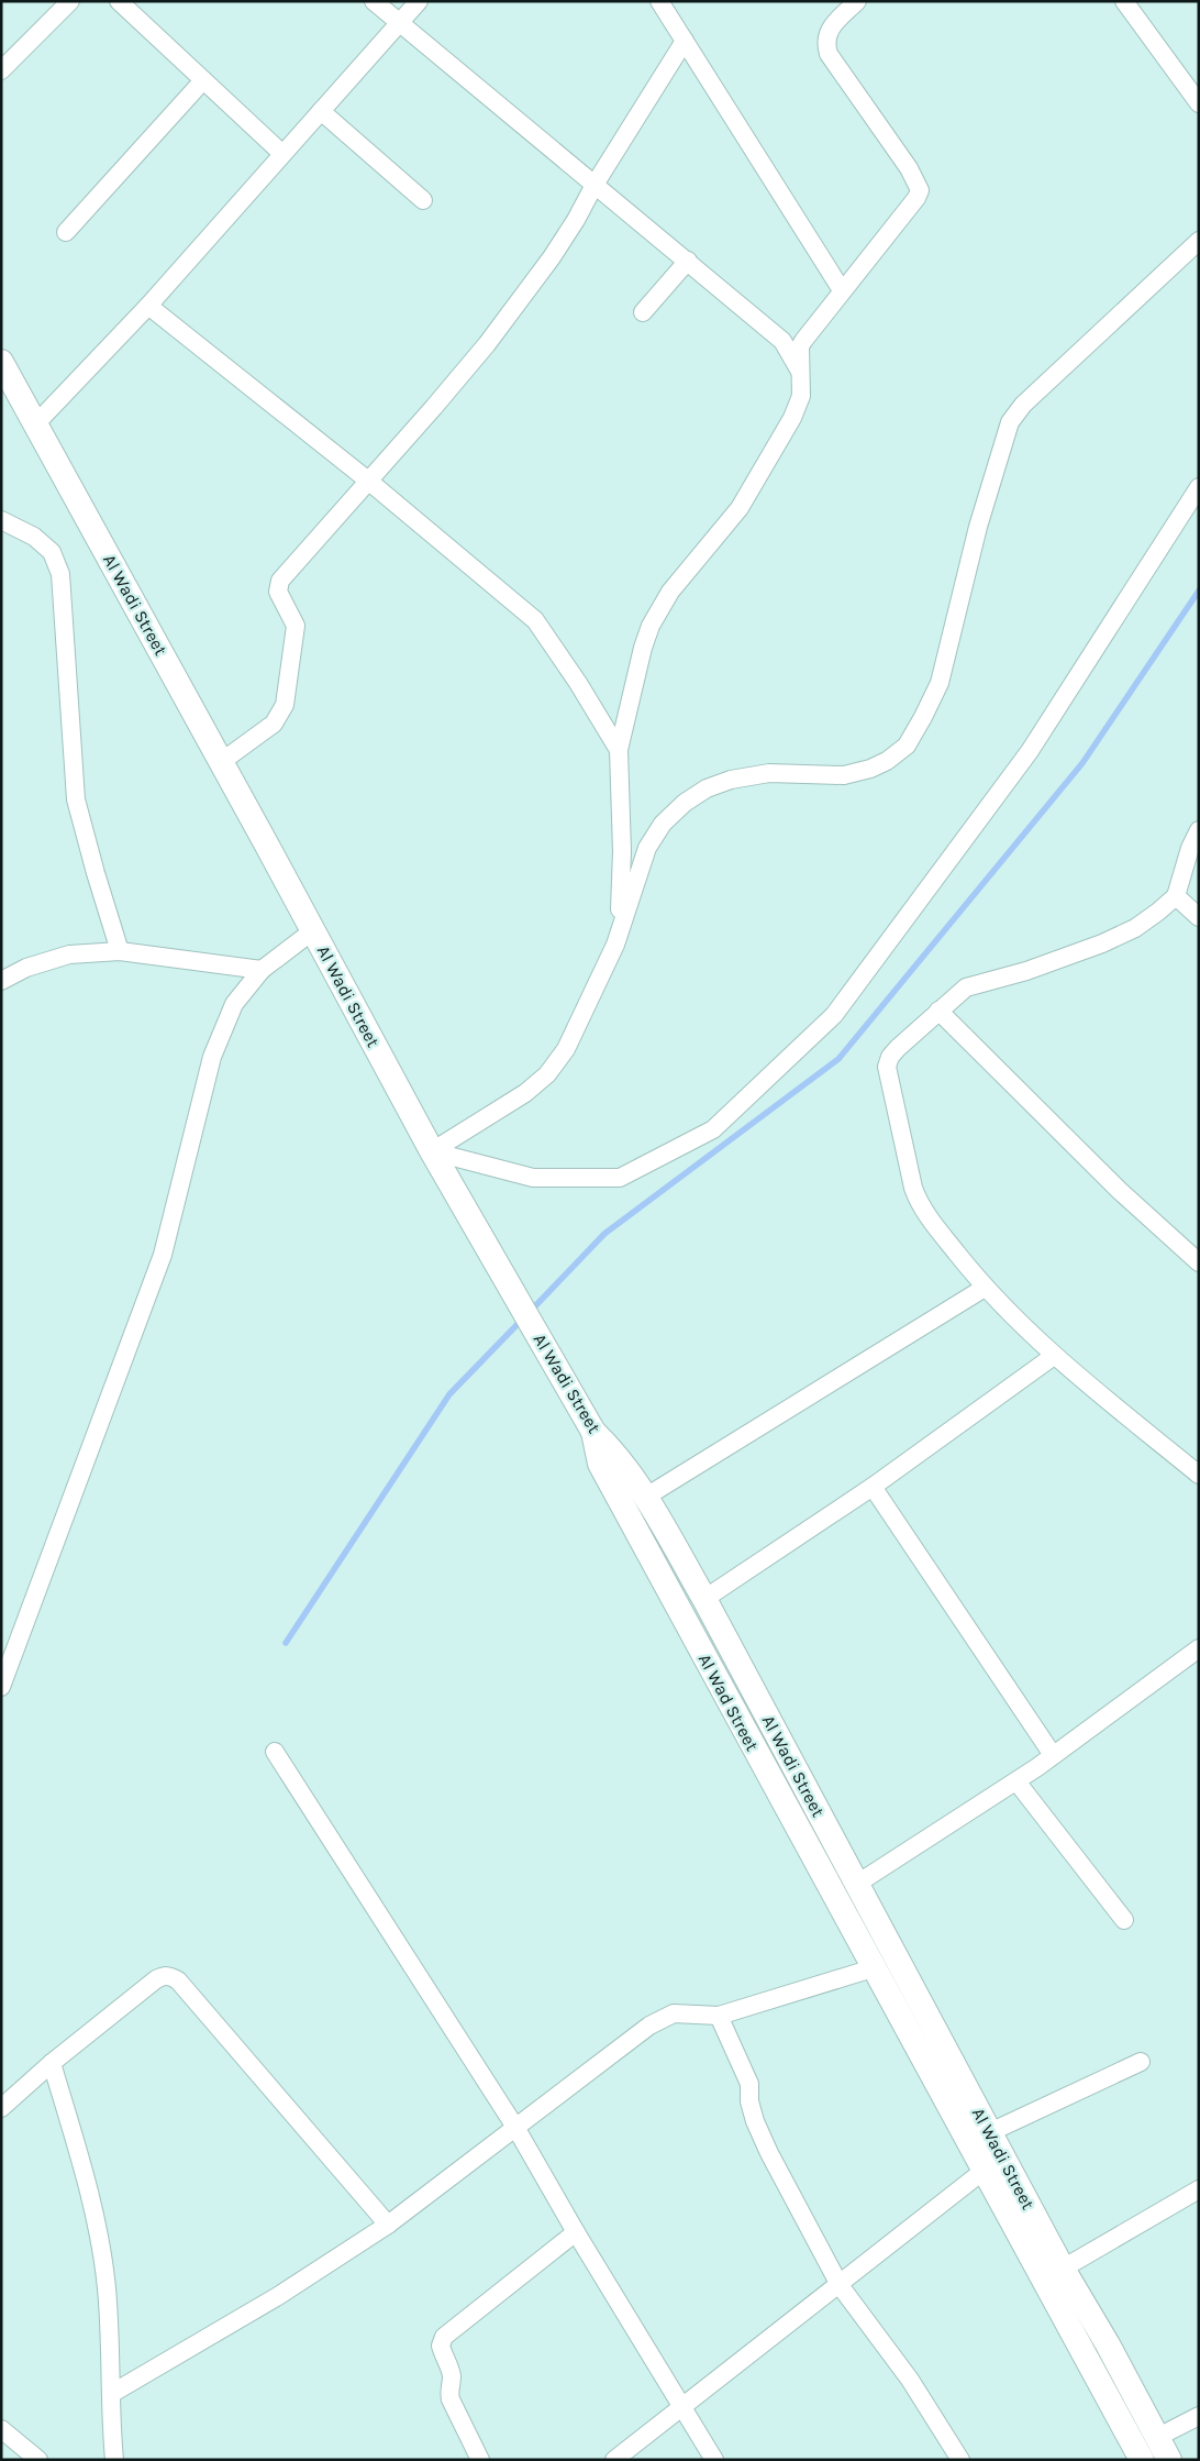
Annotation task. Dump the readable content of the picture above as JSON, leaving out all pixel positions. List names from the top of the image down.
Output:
{
  "streets": {
    "main road": ["Al Wadi Street", "Al Wad Street"]
  },
  "crossings": [
    ["Al Wadi Street", "Al Wad Street"]
  ]
}
